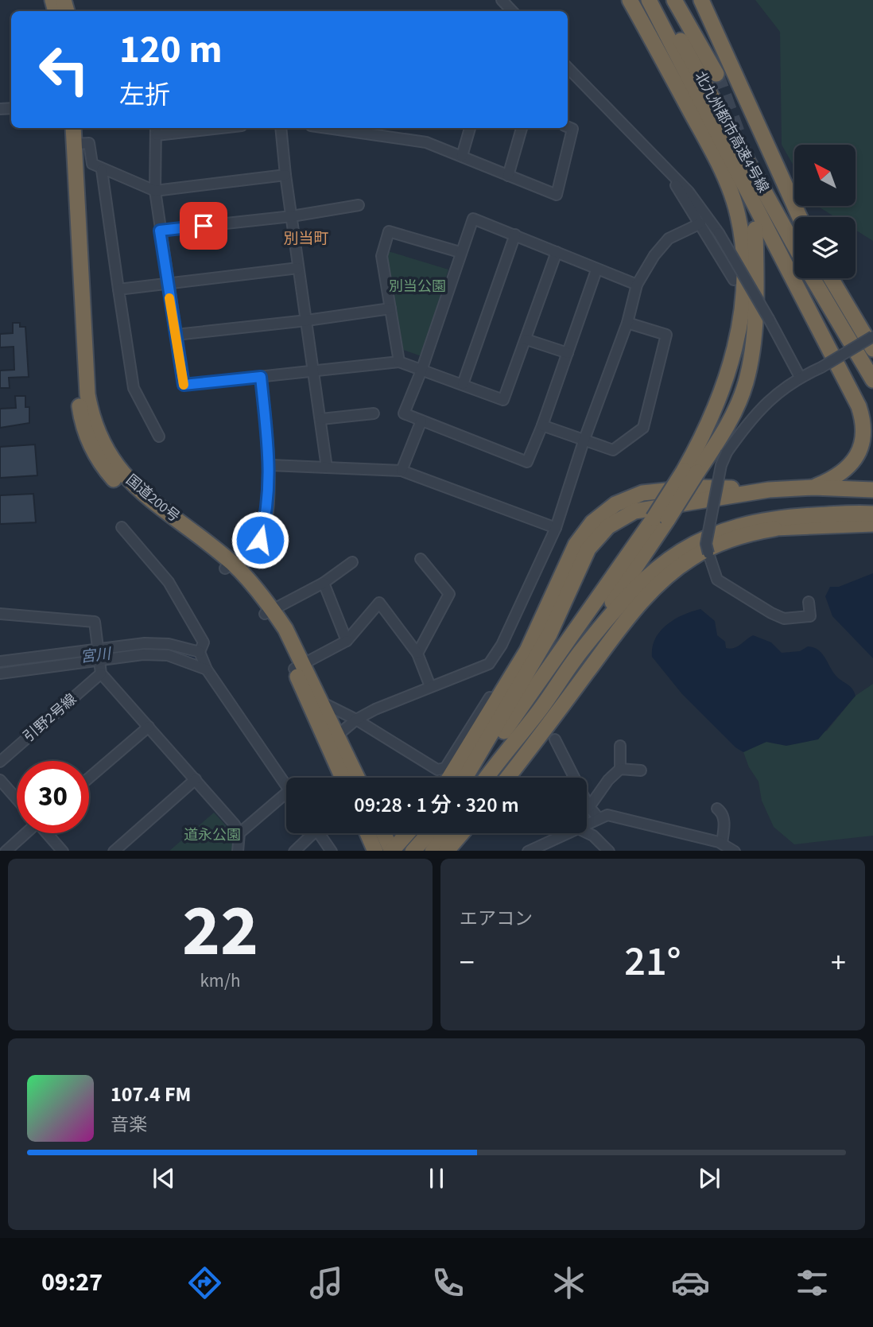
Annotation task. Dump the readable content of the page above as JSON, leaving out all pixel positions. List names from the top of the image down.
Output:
{
  "streets": {
    "highway": ["北九州都市高速4号線", "国道200号"],
    "street": ["引野2号線"]
  },
  "districts": ["別当町"],
  "water": ["宮川"],
  "parks": ["別当公園", "道永公園"],
  "north": "top left",
  "page": {
    "turn": ["120 m", "左折"],
    "limit": "30",
    "trip": "09:28 · 1 分 · 320 m",
    "tile": [
      ["22", "km/h"],
      "エアコン"
    ],
    "heat": ["−", "21°", "+"],
    "song": ["107.4 FM", "音楽"],
    "tabs": "09:27"
  }
}
